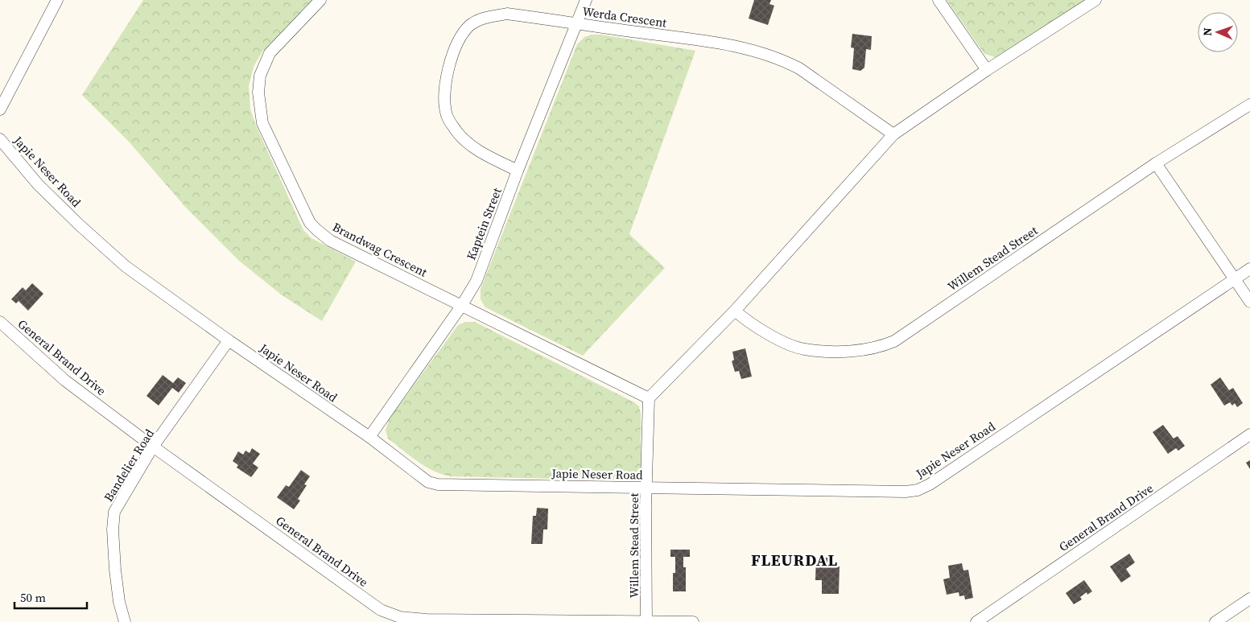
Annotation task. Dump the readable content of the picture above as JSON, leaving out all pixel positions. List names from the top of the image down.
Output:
{
  "streets": {
    "street": [
      "Werda Crescent",
      "Japie Neser Road",
      "Kaptein Street",
      "Brandwag Crescent",
      "Willem Stead Street",
      "General Brand Drive",
      "Bandelier Road"
    ]
  },
  "crossings": [
    ["Werda Crescent", "Kaptein Street"],
    ["Japie Neser Road", "Kaptein Street"],
    ["Japie Neser Road", "Willem Stead Street"],
    ["Japie Neser Road", "Bandelier Road"],
    ["Kaptein Street", "Brandwag Crescent"],
    ["Brandwag Crescent", "Willem Stead Street"],
    ["Willem Stead Street", "General Brand Drive"],
    ["General Brand Drive", "Bandelier Road"]
  ],
  "districts": ["FLEURDAL"],
  "scale_bar": "50 m",
  "north": "left"
}
